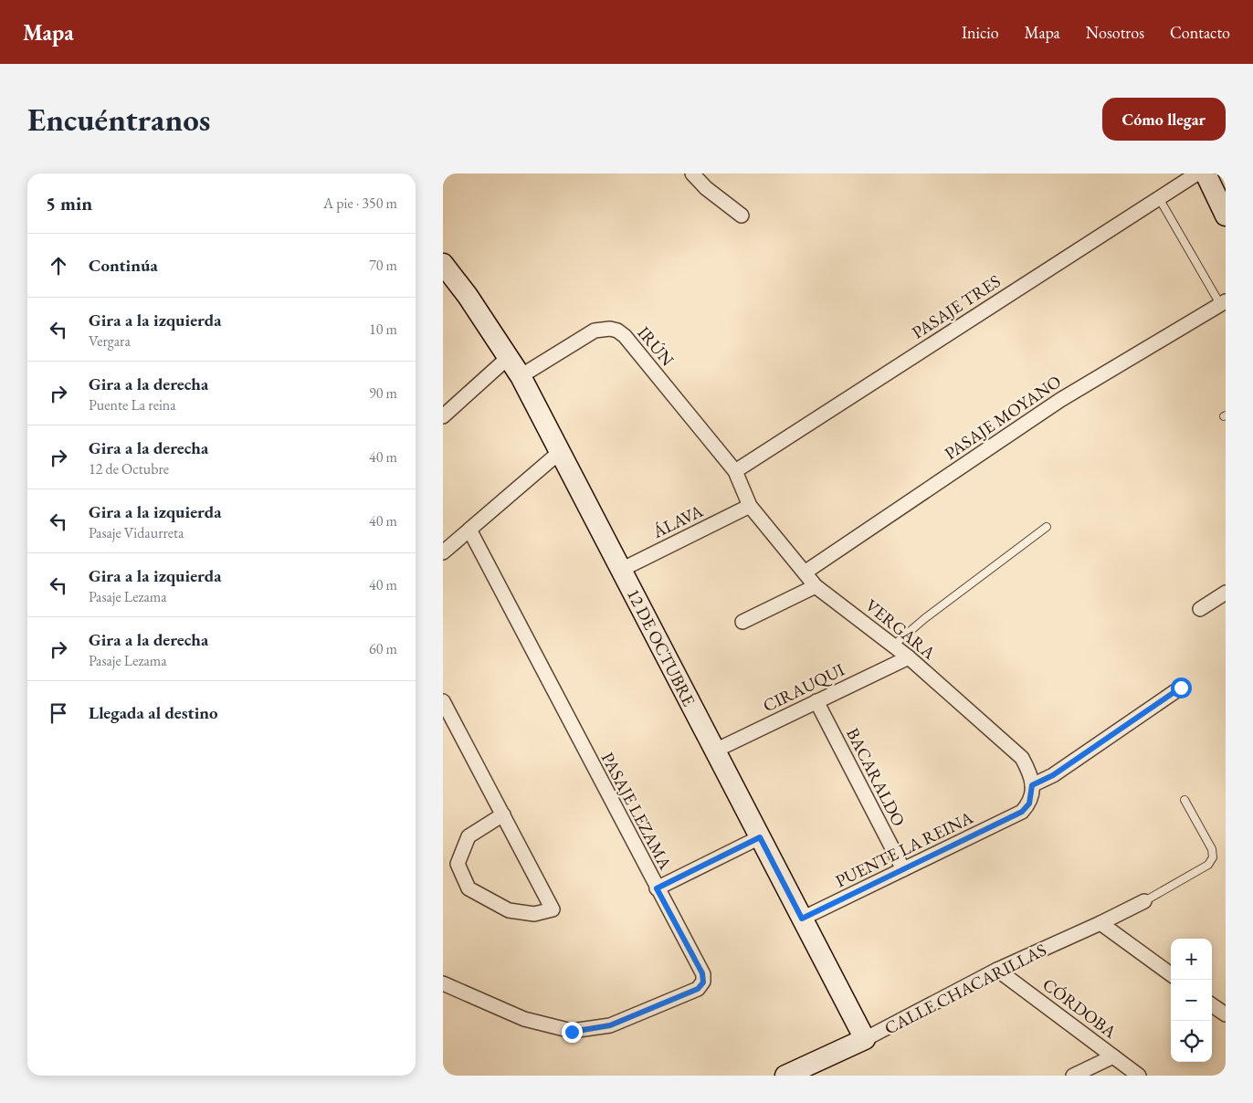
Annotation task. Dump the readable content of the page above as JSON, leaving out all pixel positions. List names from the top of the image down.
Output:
{
  "streets": {
    "street": [
      "PASAJE TRES",
      "IRÚN",
      "PASAJE MOYANO",
      "ÁLAVA",
      "VERGARA",
      "12 DE OCTUBRE",
      "CIRAUQUI",
      "BACARALDO",
      "PASAJE LEZAMA",
      "PUENTE LA REINA",
      "CALLE CHACARILLAS",
      "CÓRDOBA"
    ]
  },
  "crossings": [
    ["PASAJE TRES", "IRÚN"],
    ["PASAJE TRES", "VERGARA"],
    ["IRÚN", "VERGARA"],
    ["IRÚN", "12 DE OCTUBRE"],
    ["PASAJE MOYANO", "VERGARA"],
    ["ÁLAVA", "VERGARA"],
    ["ÁLAVA", "12 DE OCTUBRE"],
    ["VERGARA", "CIRAUQUI"],
    ["VERGARA", "PUENTE LA REINA"],
    ["12 DE OCTUBRE", "CIRAUQUI"],
    ["12 DE OCTUBRE", "PUENTE LA REINA"],
    ["12 DE OCTUBRE", "CALLE CHACARILLAS"],
    ["CIRAUQUI", "BACARALDO"],
    ["BACARALDO", "PUENTE LA REINA"],
    ["CALLE CHACARILLAS", "CÓRDOBA"]
  ],
  "page": {
    "header": "Mapa",
    "nav": [
      "Inicio",
      "Mapa",
      "Nosotros",
      "Contacto"
    ],
    "buttons": "Cómo llegar",
    "title": "Encuéntranos",
    "heading": ["5 min", "A pie · 350 m"],
    "list": [
      ["Continúa", "70 m"],
      ["Gira a la izquierda", "Vergara", "10 m"],
      ["Gira a la derecha", "Puente La reina", "90 m"],
      ["Gira a la derecha", "12 de Octubre", "40 m"],
      ["Gira a la izquierda", "Pasaje Vidaurreta", "40 m"],
      ["Gira a la izquierda", "Pasaje Lezama", "40 m"],
      ["Gira a la derecha", "Pasaje Lezama", "60 m"],
      "Llegada al destino"
    ],
    "map_buttons": ["+", "−"]
  }
}
